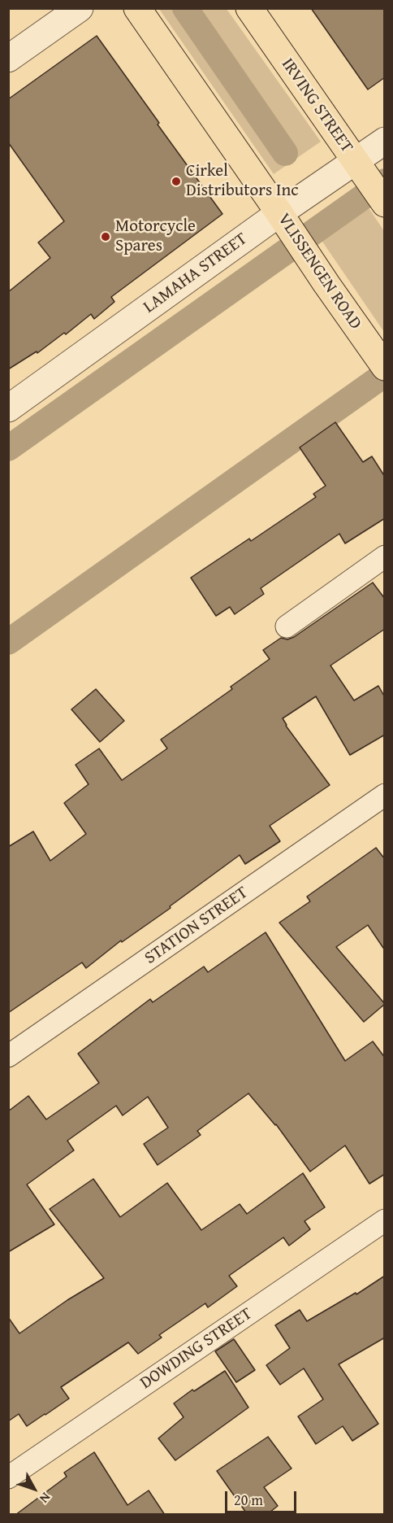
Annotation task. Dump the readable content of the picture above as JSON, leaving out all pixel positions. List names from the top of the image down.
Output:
{
  "streets": {
    "main road": ["IRVING STREET", "VLISSENGEN ROAD"],
    "street": ["LAMAHA STREET", "STATION STREET", "DOWDING STREET"]
  },
  "crossings": [
    ["IRVING STREET", "LAMAHA STREET"],
    ["VLISSENGEN ROAD", "LAMAHA STREET"]
  ],
  "places": ["Cirkel Distributors Inc", "Motorcycle Spares"],
  "scale_bar": "20 m",
  "north": "bottom right"
}
